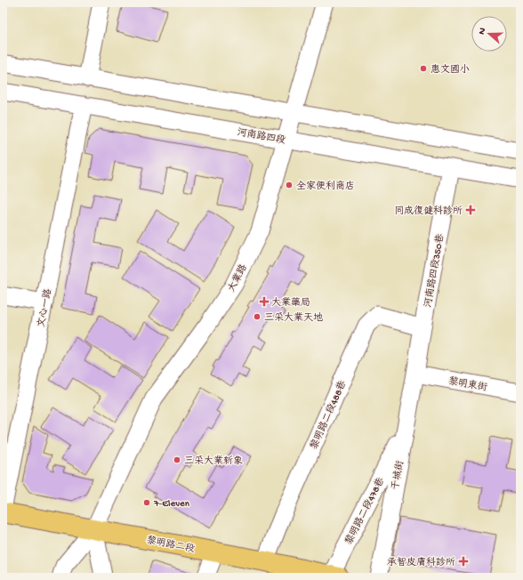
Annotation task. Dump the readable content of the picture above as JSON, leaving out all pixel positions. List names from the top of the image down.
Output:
{
  "streets": {
    "main road": ["黎明路二段"],
    "street": [
      "河南路四段",
      "河南路四段350巷",
      "大業路",
      "文心一路",
      "黎明東街",
      "黎明路二段488巷",
      "干城街",
      "黎明路二段478巷"
    ]
  },
  "crossings": [
    ["河南路四段", "河南路四段350巷"],
    ["河南路四段", "大業路"],
    ["河南路四段", "文心一路"],
    ["河南路四段350巷", "黎明東街"],
    ["河南路四段350巷", "黎明路二段488巷"],
    ["河南路四段350巷", "干城街"],
    ["大業路", "黎明路二段"],
    ["文心一路", "黎明路二段"],
    ["黎明東街", "干城街"],
    ["黎明路二段488巷", "黎明路二段"],
    ["干城街", "黎明路二段478巷"],
    ["黎明路二段478巷", "黎明路二段"]
  ],
  "places": {
    "other": [
      "惠文國小",
      "全家便利商店",
      "三采大業天地",
      "三采大業新象",
      "7-Eleven"
    ],
    "health": ["同成復健科診所", "大業藥局", "承智皮膚科診所"]
  },
  "north": "left"
}
